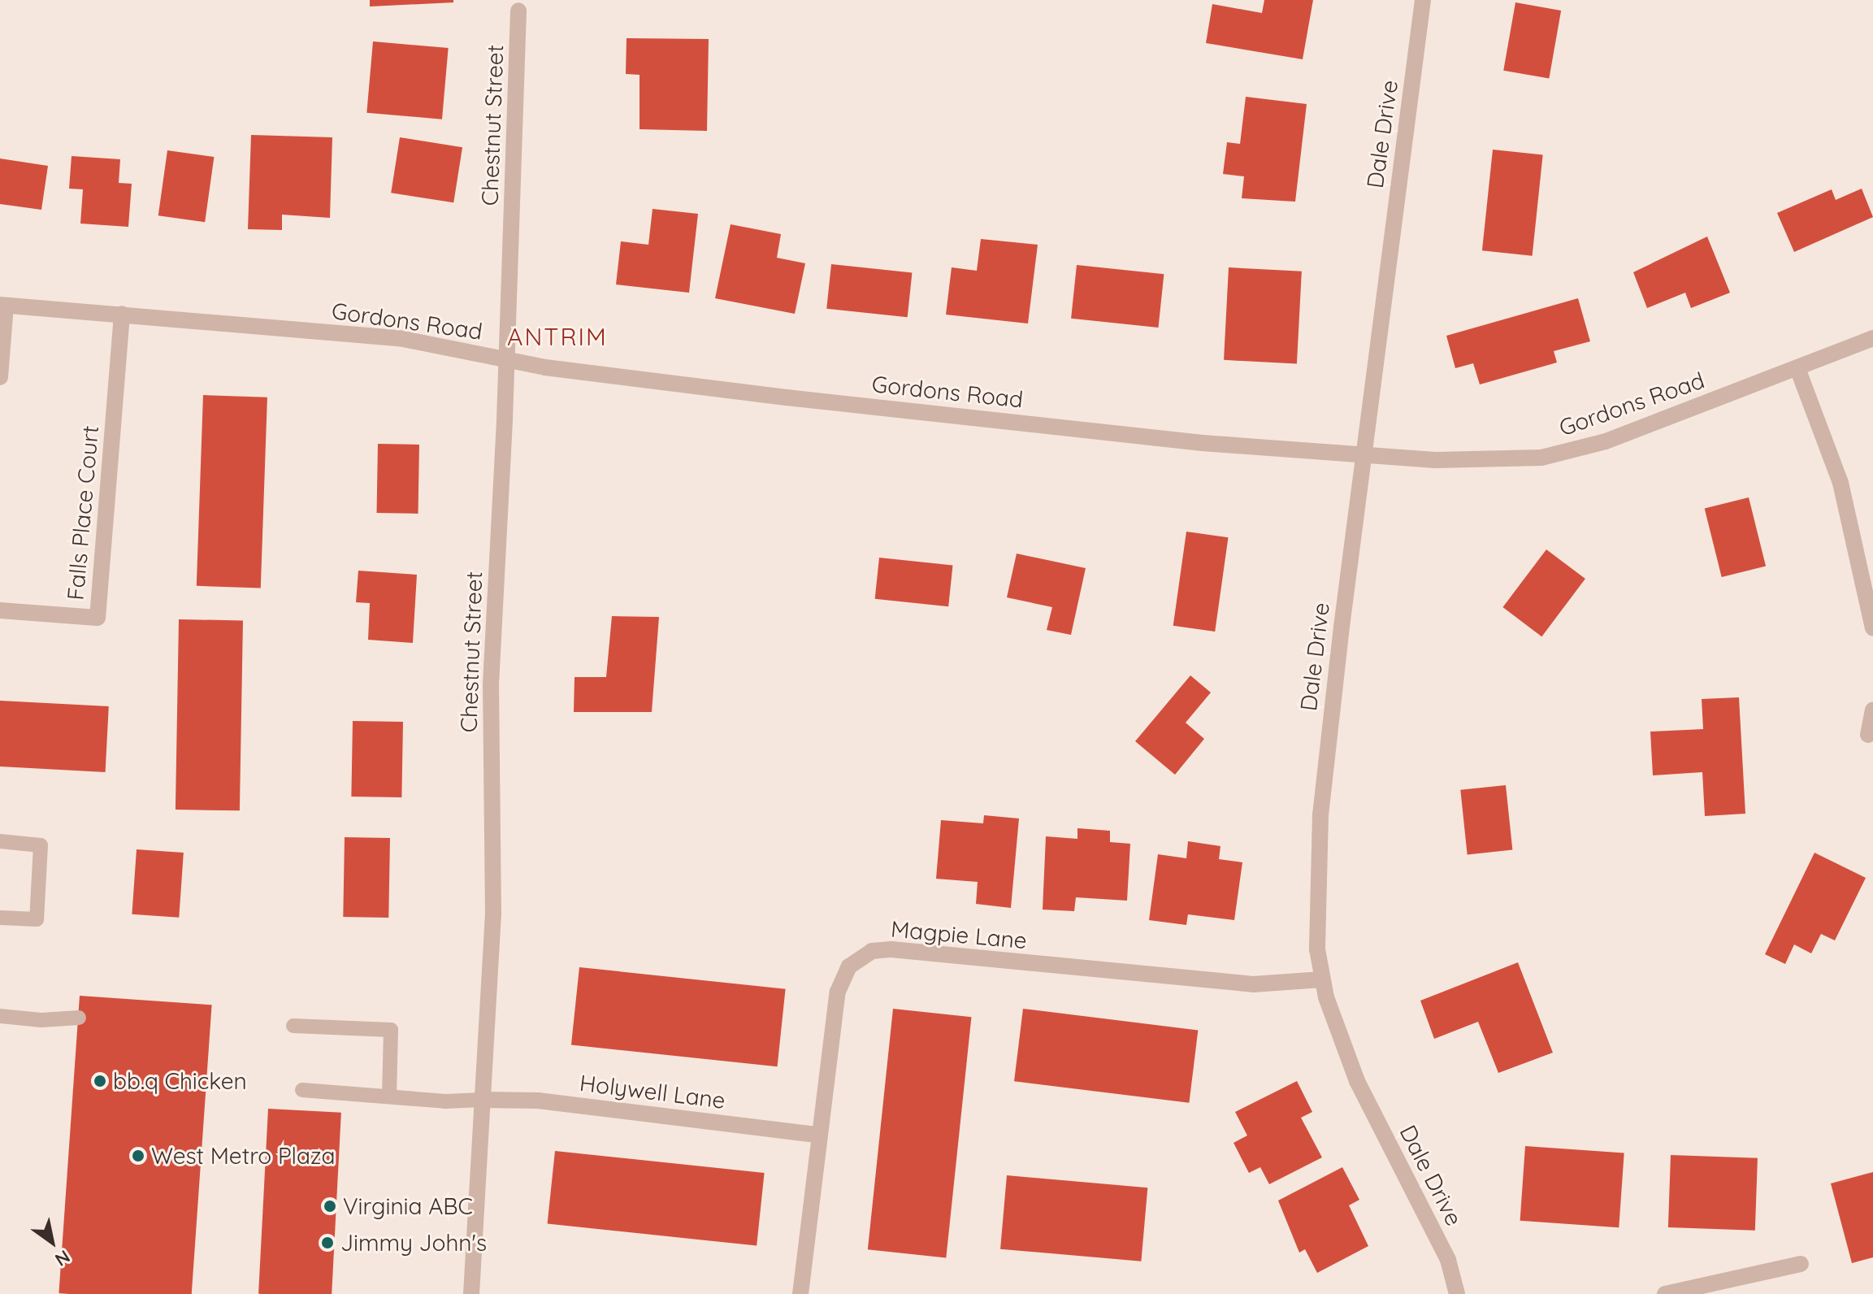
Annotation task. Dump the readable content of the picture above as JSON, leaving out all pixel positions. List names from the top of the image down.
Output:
{
  "streets": {
    "street": [
      "Chestnut Street",
      "Dale Drive",
      "Gordons Road",
      "Falls Place Court",
      "Magpie Lane",
      "Holywell Lane"
    ]
  },
  "crossings": [
    ["Chestnut Street", "Gordons Road"],
    ["Chestnut Street", "Holywell Lane"],
    ["Dale Drive", "Gordons Road"],
    ["Dale Drive", "Magpie Lane"],
    ["Gordons Road", "Falls Place Court"],
    ["Magpie Lane", "Holywell Lane"]
  ],
  "districts": ["ANTRIM"],
  "places": [
    "bb.q Chicken",
    "West Metro Plaza",
    "Virginia ABC",
    "Jimmy John's"
  ],
  "north": "bottom right"
}
